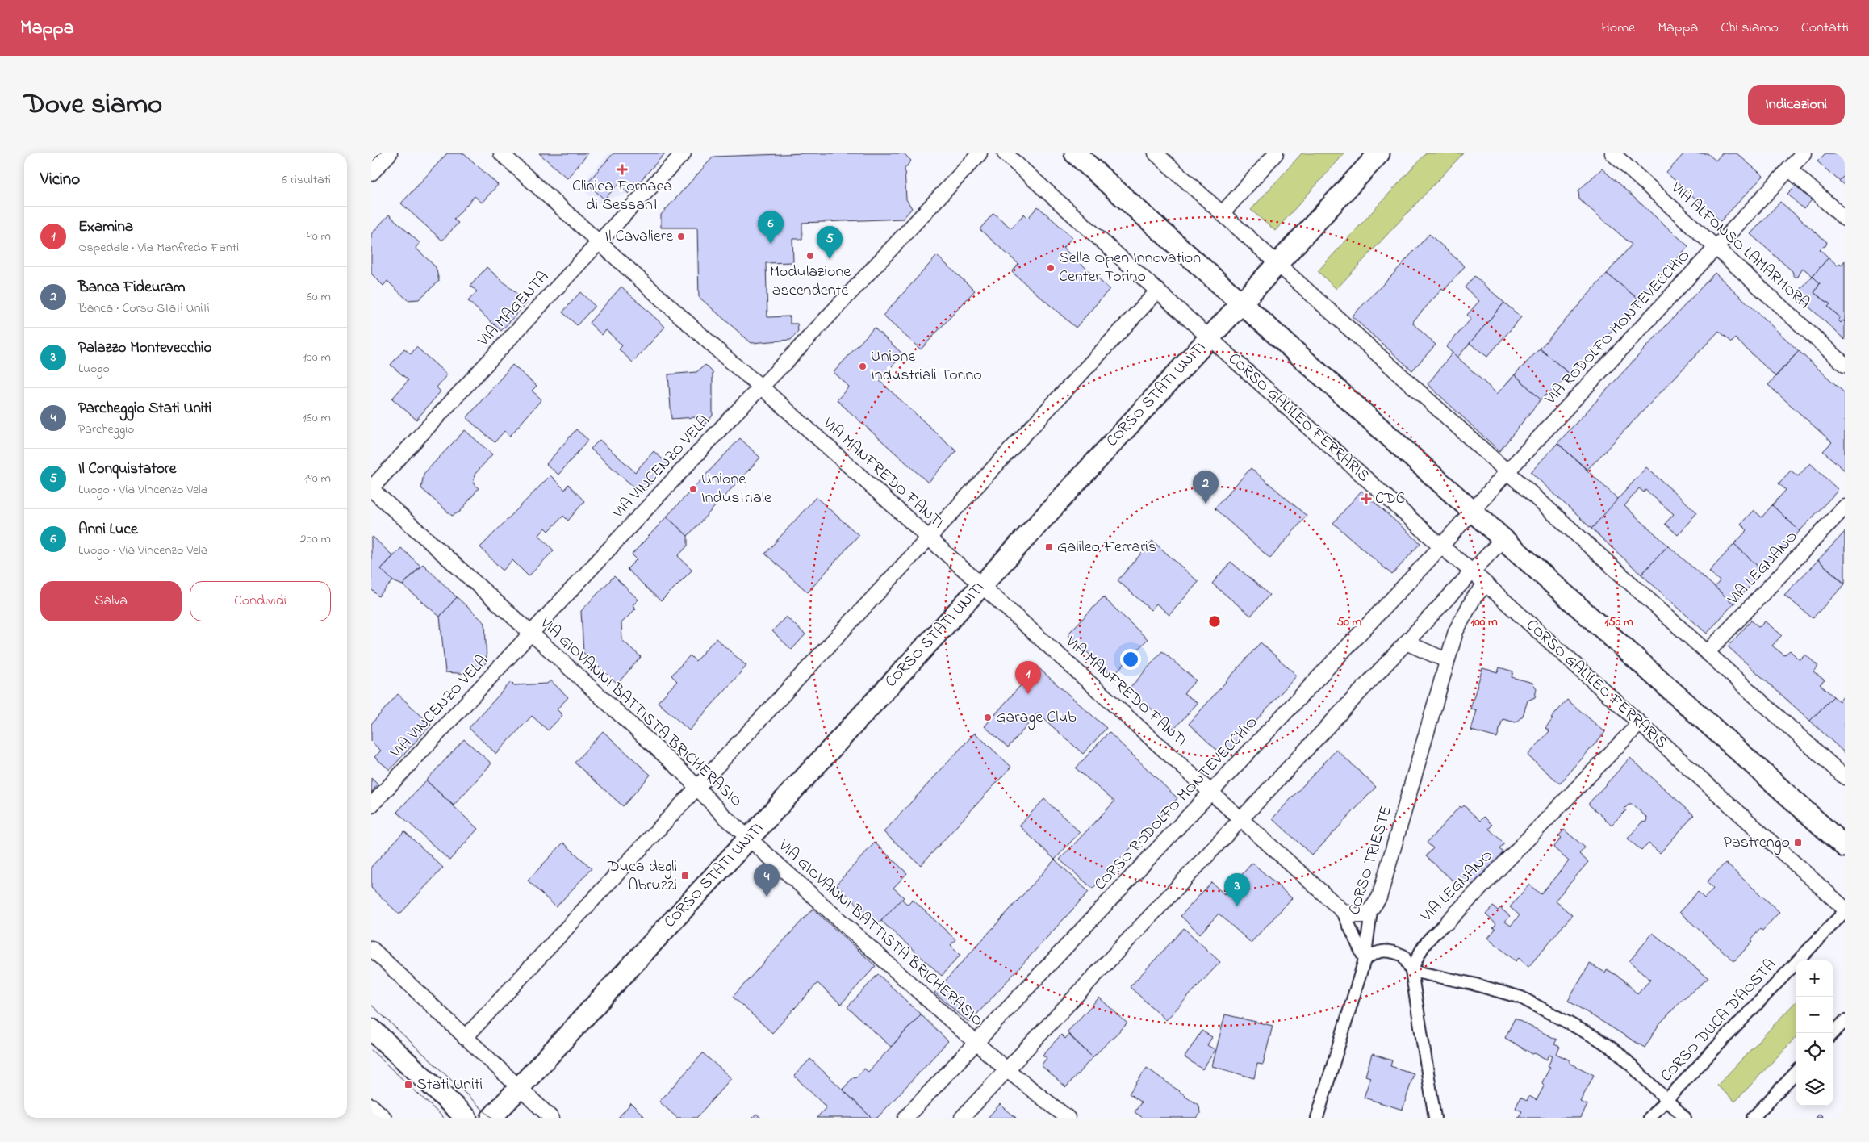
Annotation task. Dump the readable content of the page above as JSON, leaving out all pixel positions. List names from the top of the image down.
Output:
{
  "streets": {
    "main road": ["CORSO STATI UNITI"],
    "street": [
      "VIA ALFONSO LAMARMORA",
      "VIA MAGENTA",
      "VIA RODOLFO MONTEVECCHIO",
      "CORSO GALILEO FERRARIS",
      "VIA VINCENZO VELA",
      "VIA MANFREDO FANTI",
      "VIA LEGNANO",
      "VIA GIOVANNI BATTISTA BRICHERASIO",
      "CORSO RODOLFO MONTEVECCHIO",
      "CORSO TRIESTE",
      "CORSO DUCA D'AOSTA"
    ]
  },
  "crossings": [
    ["VIA ALFONSO LAMARMORA", "VIA RODOLFO MONTEVECCHIO"],
    ["VIA MAGENTA", "VIA MANFREDO FANTI"],
    ["VIA MAGENTA", "VIA GIOVANNI BATTISTA BRICHERASIO"],
    ["VIA RODOLFO MONTEVECCHIO", "CORSO RODOLFO MONTEVECCHIO"],
    ["CORSO STATI UNITI", "CORSO GALILEO FERRARIS"],
    ["CORSO STATI UNITI", "VIA MANFREDO FANTI"],
    ["CORSO STATI UNITI", "VIA GIOVANNI BATTISTA BRICHERASIO"],
    ["CORSO GALILEO FERRARIS", "VIA LEGNANO"],
    ["CORSO GALILEO FERRARIS", "CORSO RODOLFO MONTEVECCHIO"],
    ["CORSO GALILEO FERRARIS", "CORSO TRIESTE"],
    ["CORSO GALILEO FERRARIS", "CORSO DUCA D'AOSTA"],
    ["VIA VINCENZO VELA", "VIA MANFREDO FANTI"],
    ["VIA VINCENZO VELA", "VIA GIOVANNI BATTISTA BRICHERASIO"],
    ["VIA MANFREDO FANTI", "CORSO RODOLFO MONTEVECCHIO"],
    ["VIA GIOVANNI BATTISTA BRICHERASIO", "CORSO RODOLFO MONTEVECCHIO"]
  ],
  "places": {
    "health": ["Clinica Fornaca di Sessant", "CDC"],
    "other": [
      "Il Cavaliere",
      "Modulazione ascendente",
      "Sella Open Innovation Center Torino",
      "Unione Industriali Torino",
      "Unione Industriale",
      "Garage Club"
    ],
    "transit": [
      "Galileo Ferraris",
      "Pastrengo",
      "Duca degli Abruzzi",
      "Stati Uniti"
    ]
  },
  "page": {
    "header": "Mappa",
    "nav": [
      "Home",
      "Mappa",
      "Chi siamo",
      "Contatti"
    ],
    "title": "Dove siamo",
    "buttons": [
      "Indicazioni",
      ["Salva", "Condividi"]
    ],
    "heading": ["Vicino", "6 risultati"],
    "list": [
      {
        "mark": "1",
        "name": "Examina",
        "note": "Ospedale · Via Manfredo Fanti",
        "value": "40 m"
      },
      {
        "mark": "2",
        "name": "Banca Fideuram",
        "note": "Banca · Corso Stati Uniti",
        "value": "60 m"
      },
      {
        "mark": "3",
        "name": "Palazzo Montevecchio",
        "note": "Luogo",
        "value": "100 m"
      },
      {
        "mark": "4",
        "name": "Parcheggio Stati Uniti",
        "note": "Parcheggio",
        "value": "160 m"
      },
      {
        "mark": "5",
        "name": "Il Conquistatore",
        "note": "Luogo · Via Vincenzo Vela",
        "value": "190 m"
      },
      {
        "mark": "6",
        "name": "Anni Luce",
        "note": "Luogo · Via Vincenzo Vela",
        "value": "200 m"
      }
    ],
    "pins": [
      "6",
      "5",
      "2",
      "1",
      "4",
      "3"
    ],
    "map_buttons": ["+", "−"]
  },
  "rings": ["50 m", "100 m", "150 m"]
}
